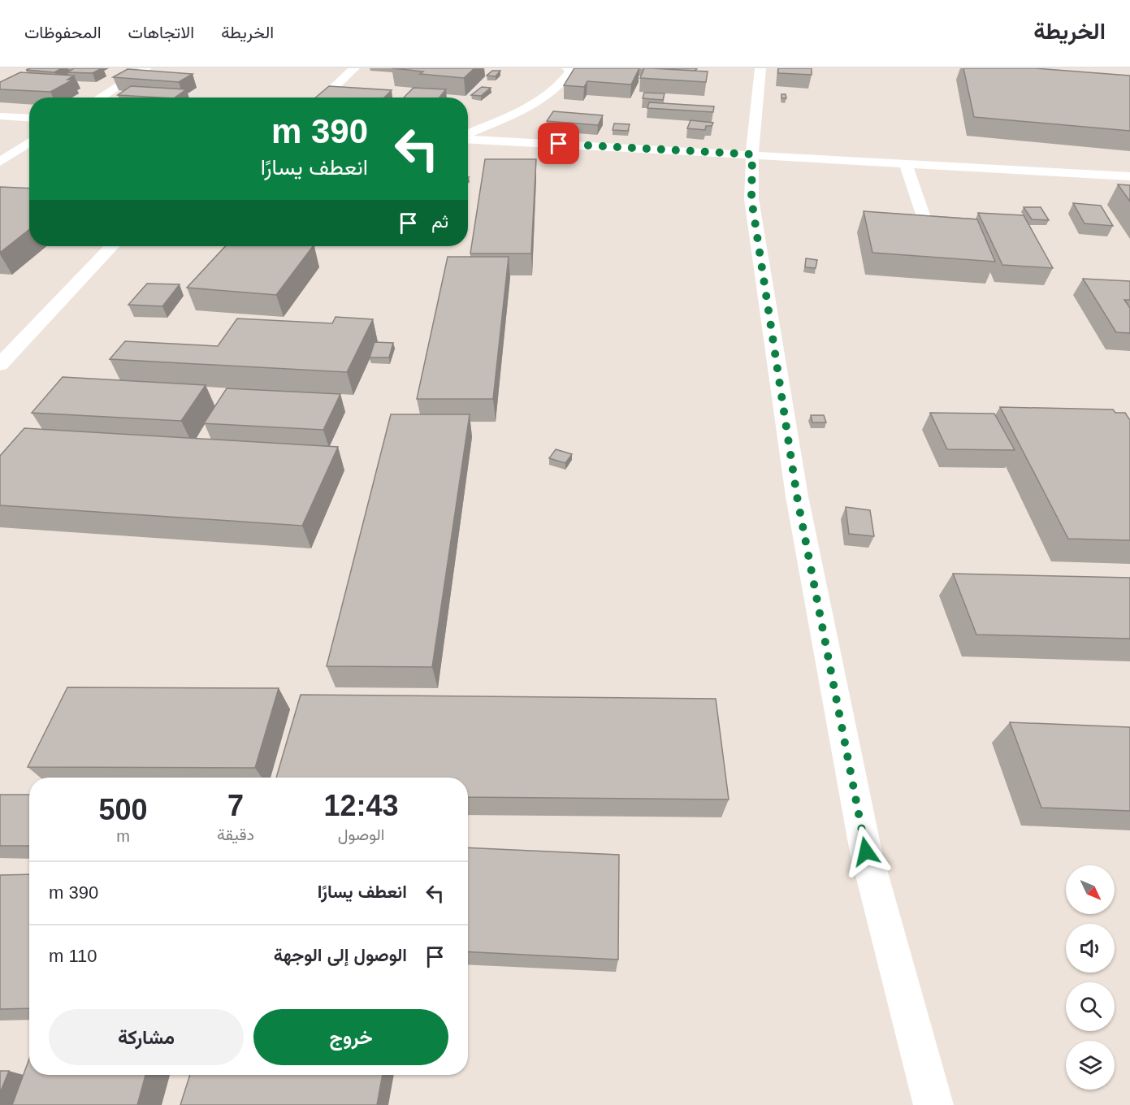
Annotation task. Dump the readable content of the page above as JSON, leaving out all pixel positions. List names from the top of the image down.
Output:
{
  "north": "bottom right",
  "page": {
    "header": "الخريطة",
    "nav": ["الخريطة", "الاتجاهات", "المحفوظات"],
    "turn": ["390 m", "انعطف يسارًا"],
    "then": "ثم",
    "eta": [
      "12:43",
      "الوصول",
      "7",
      "دقيقة",
      "500",
      "m"
    ],
    "list": [
      {
        "name": "انعطف يسارًا",
        "value": "390 m"
      },
      {
        "name": "الوصول إلى الوجهة",
        "value": "110 m"
      }
    ],
    "buttons": ["خروج", "مشاركة"]
  }
}
